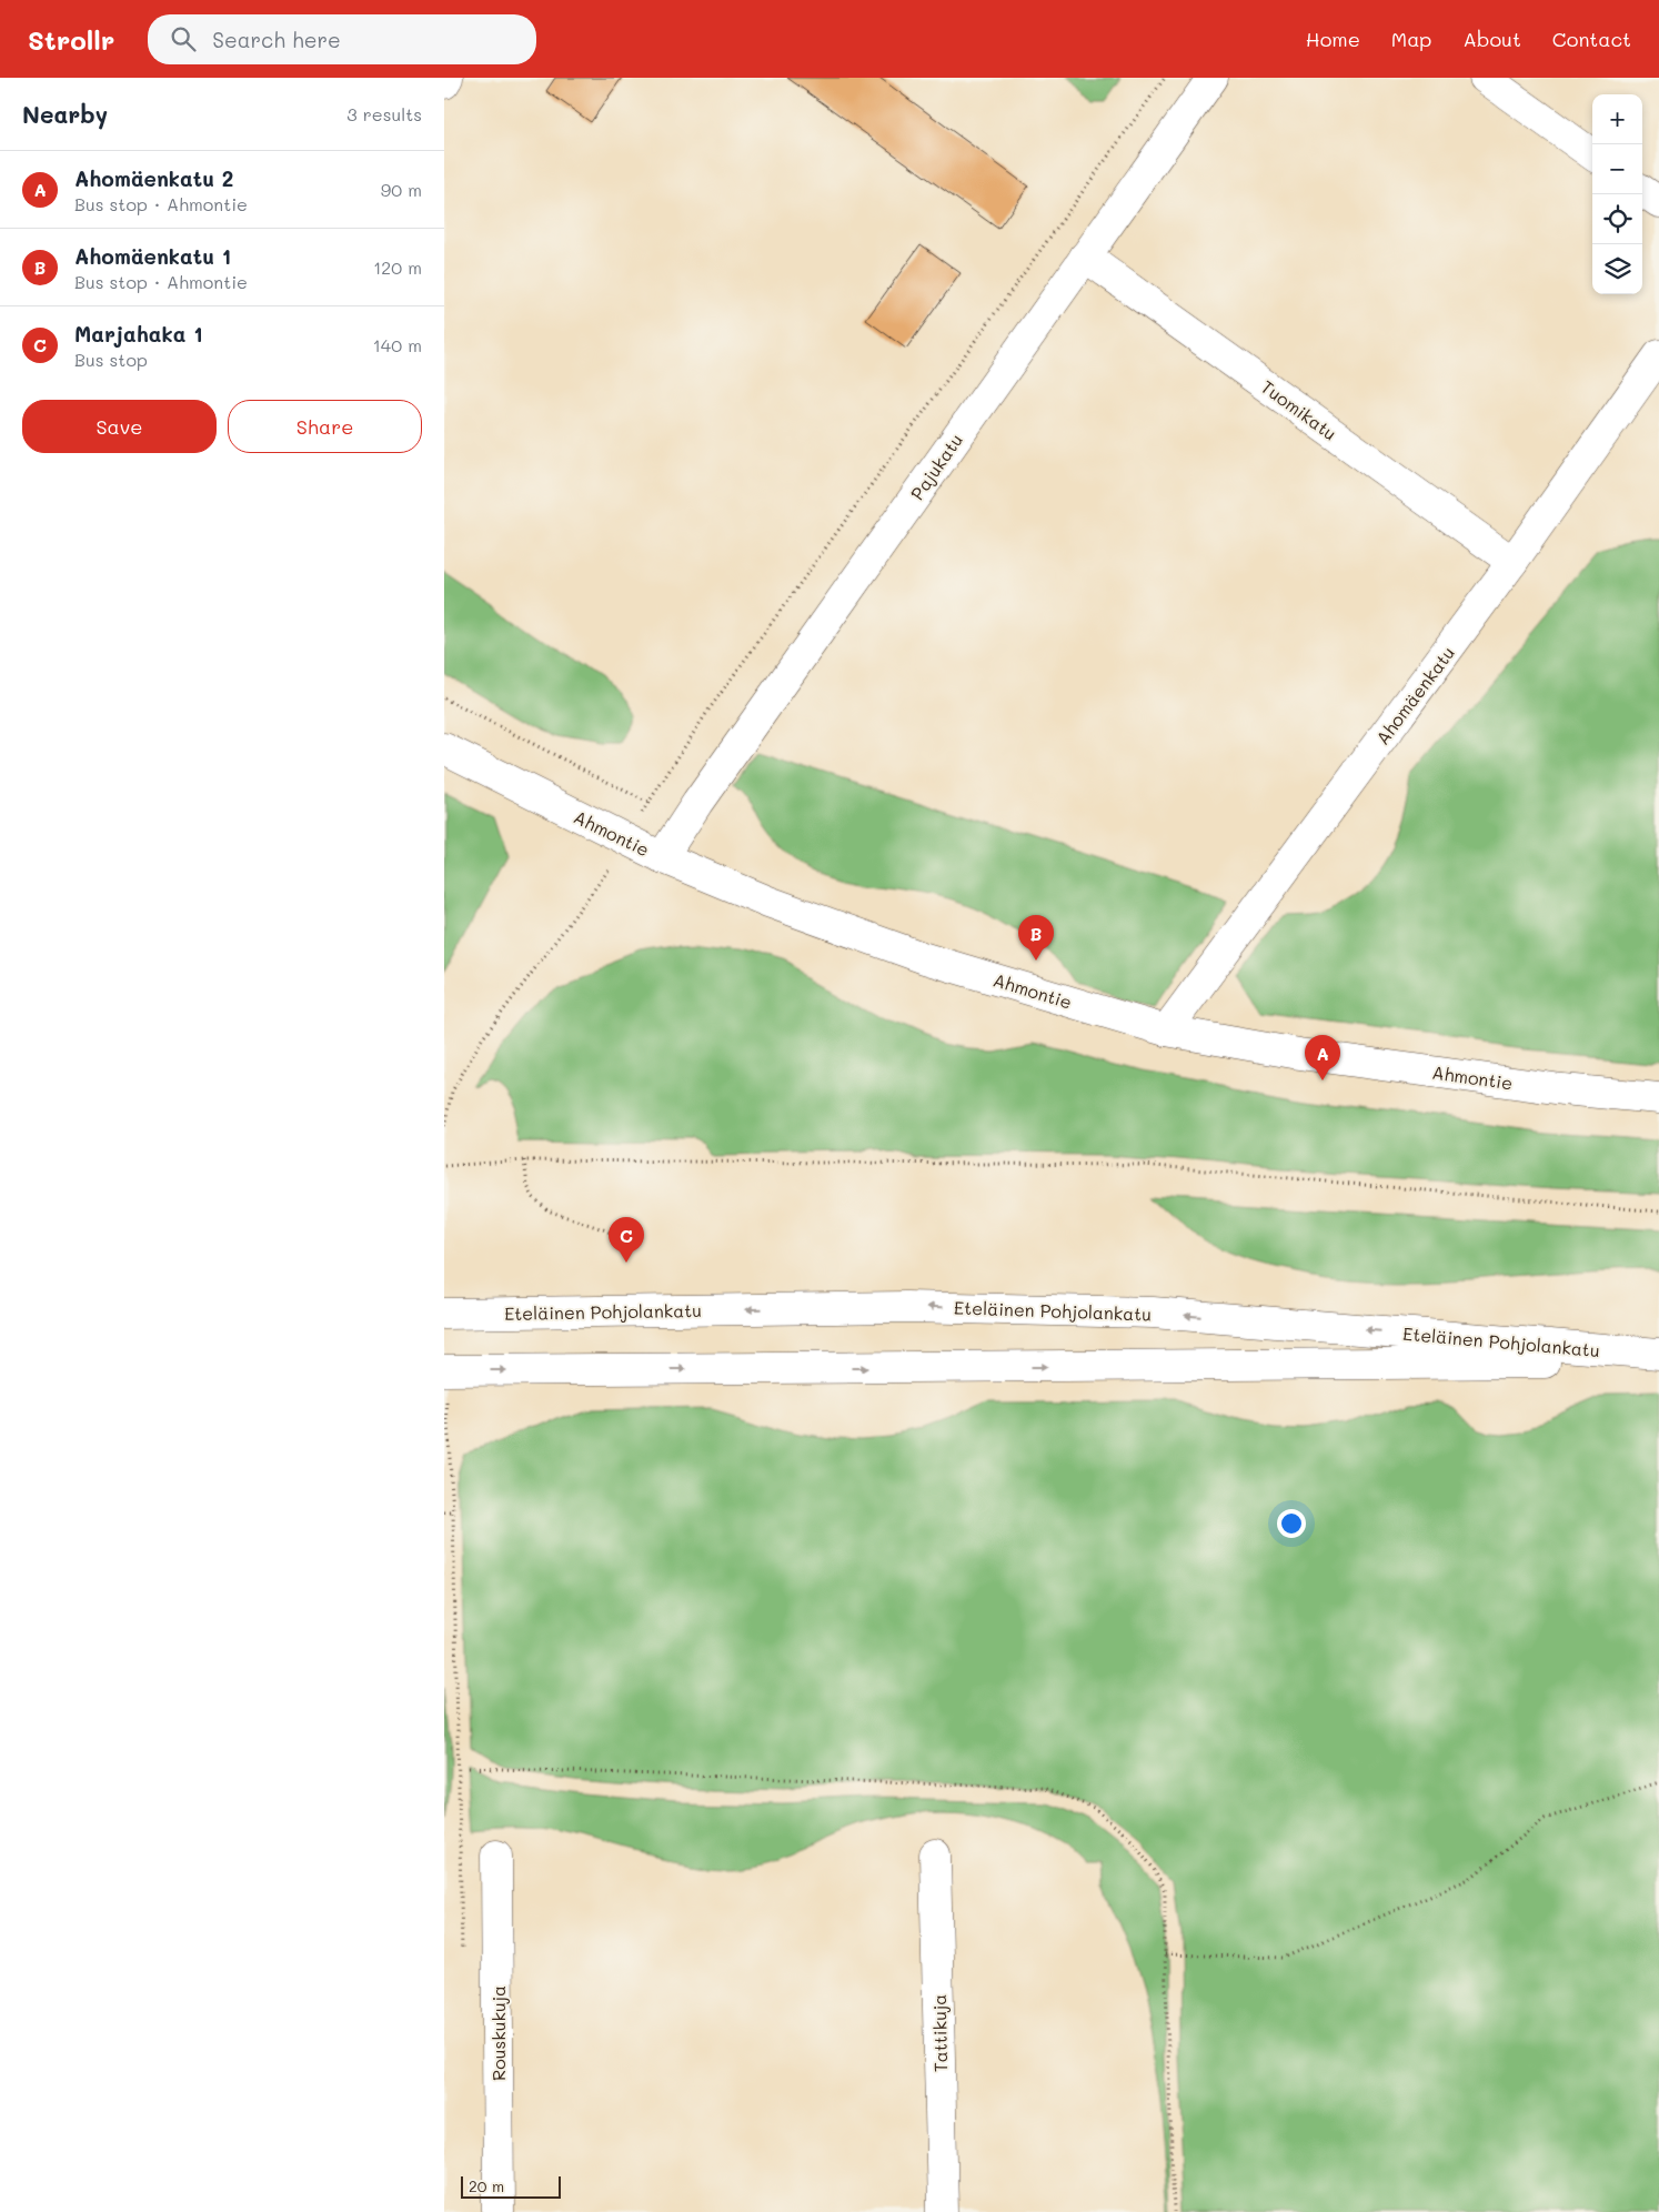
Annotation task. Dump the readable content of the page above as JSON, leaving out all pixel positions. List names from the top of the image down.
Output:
{
  "streets": {
    "street": [
      "Tuomikatu",
      "Pajukatu",
      "Ahomäenkatu",
      "Ahmontie",
      "Eteläinen Pohjolankatu",
      "Rouskukuja",
      "Tattikuja"
    ]
  },
  "crossings": [
    ["Tuomikatu", "Pajukatu"],
    ["Tuomikatu", "Ahomäenkatu"],
    ["Pajukatu", "Ahmontie"],
    ["Ahomäenkatu", "Ahmontie"]
  ],
  "scale_bar": "20 m",
  "page": {
    "header": "Strollr",
    "search": "Search here",
    "nav": [
      "Home",
      "Map",
      "About",
      "Contact"
    ],
    "heading": ["Nearby", "3 results"],
    "map_buttons": ["+", "−"],
    "list": [
      {
        "mark": "A",
        "name": "Ahomäenkatu 2",
        "note": "Bus stop · Ahmontie",
        "value": "90 m"
      },
      {
        "mark": "B",
        "name": "Ahomäenkatu 1",
        "note": "Bus stop · Ahmontie",
        "value": "120 m"
      },
      {
        "mark": "C",
        "name": "Marjahaka 1",
        "note": "Bus stop",
        "value": "140 m"
      }
    ],
    "buttons": ["Save", "Share"],
    "pins": ["B", "A", "C"],
    "scale": "20 m"
  }
}
